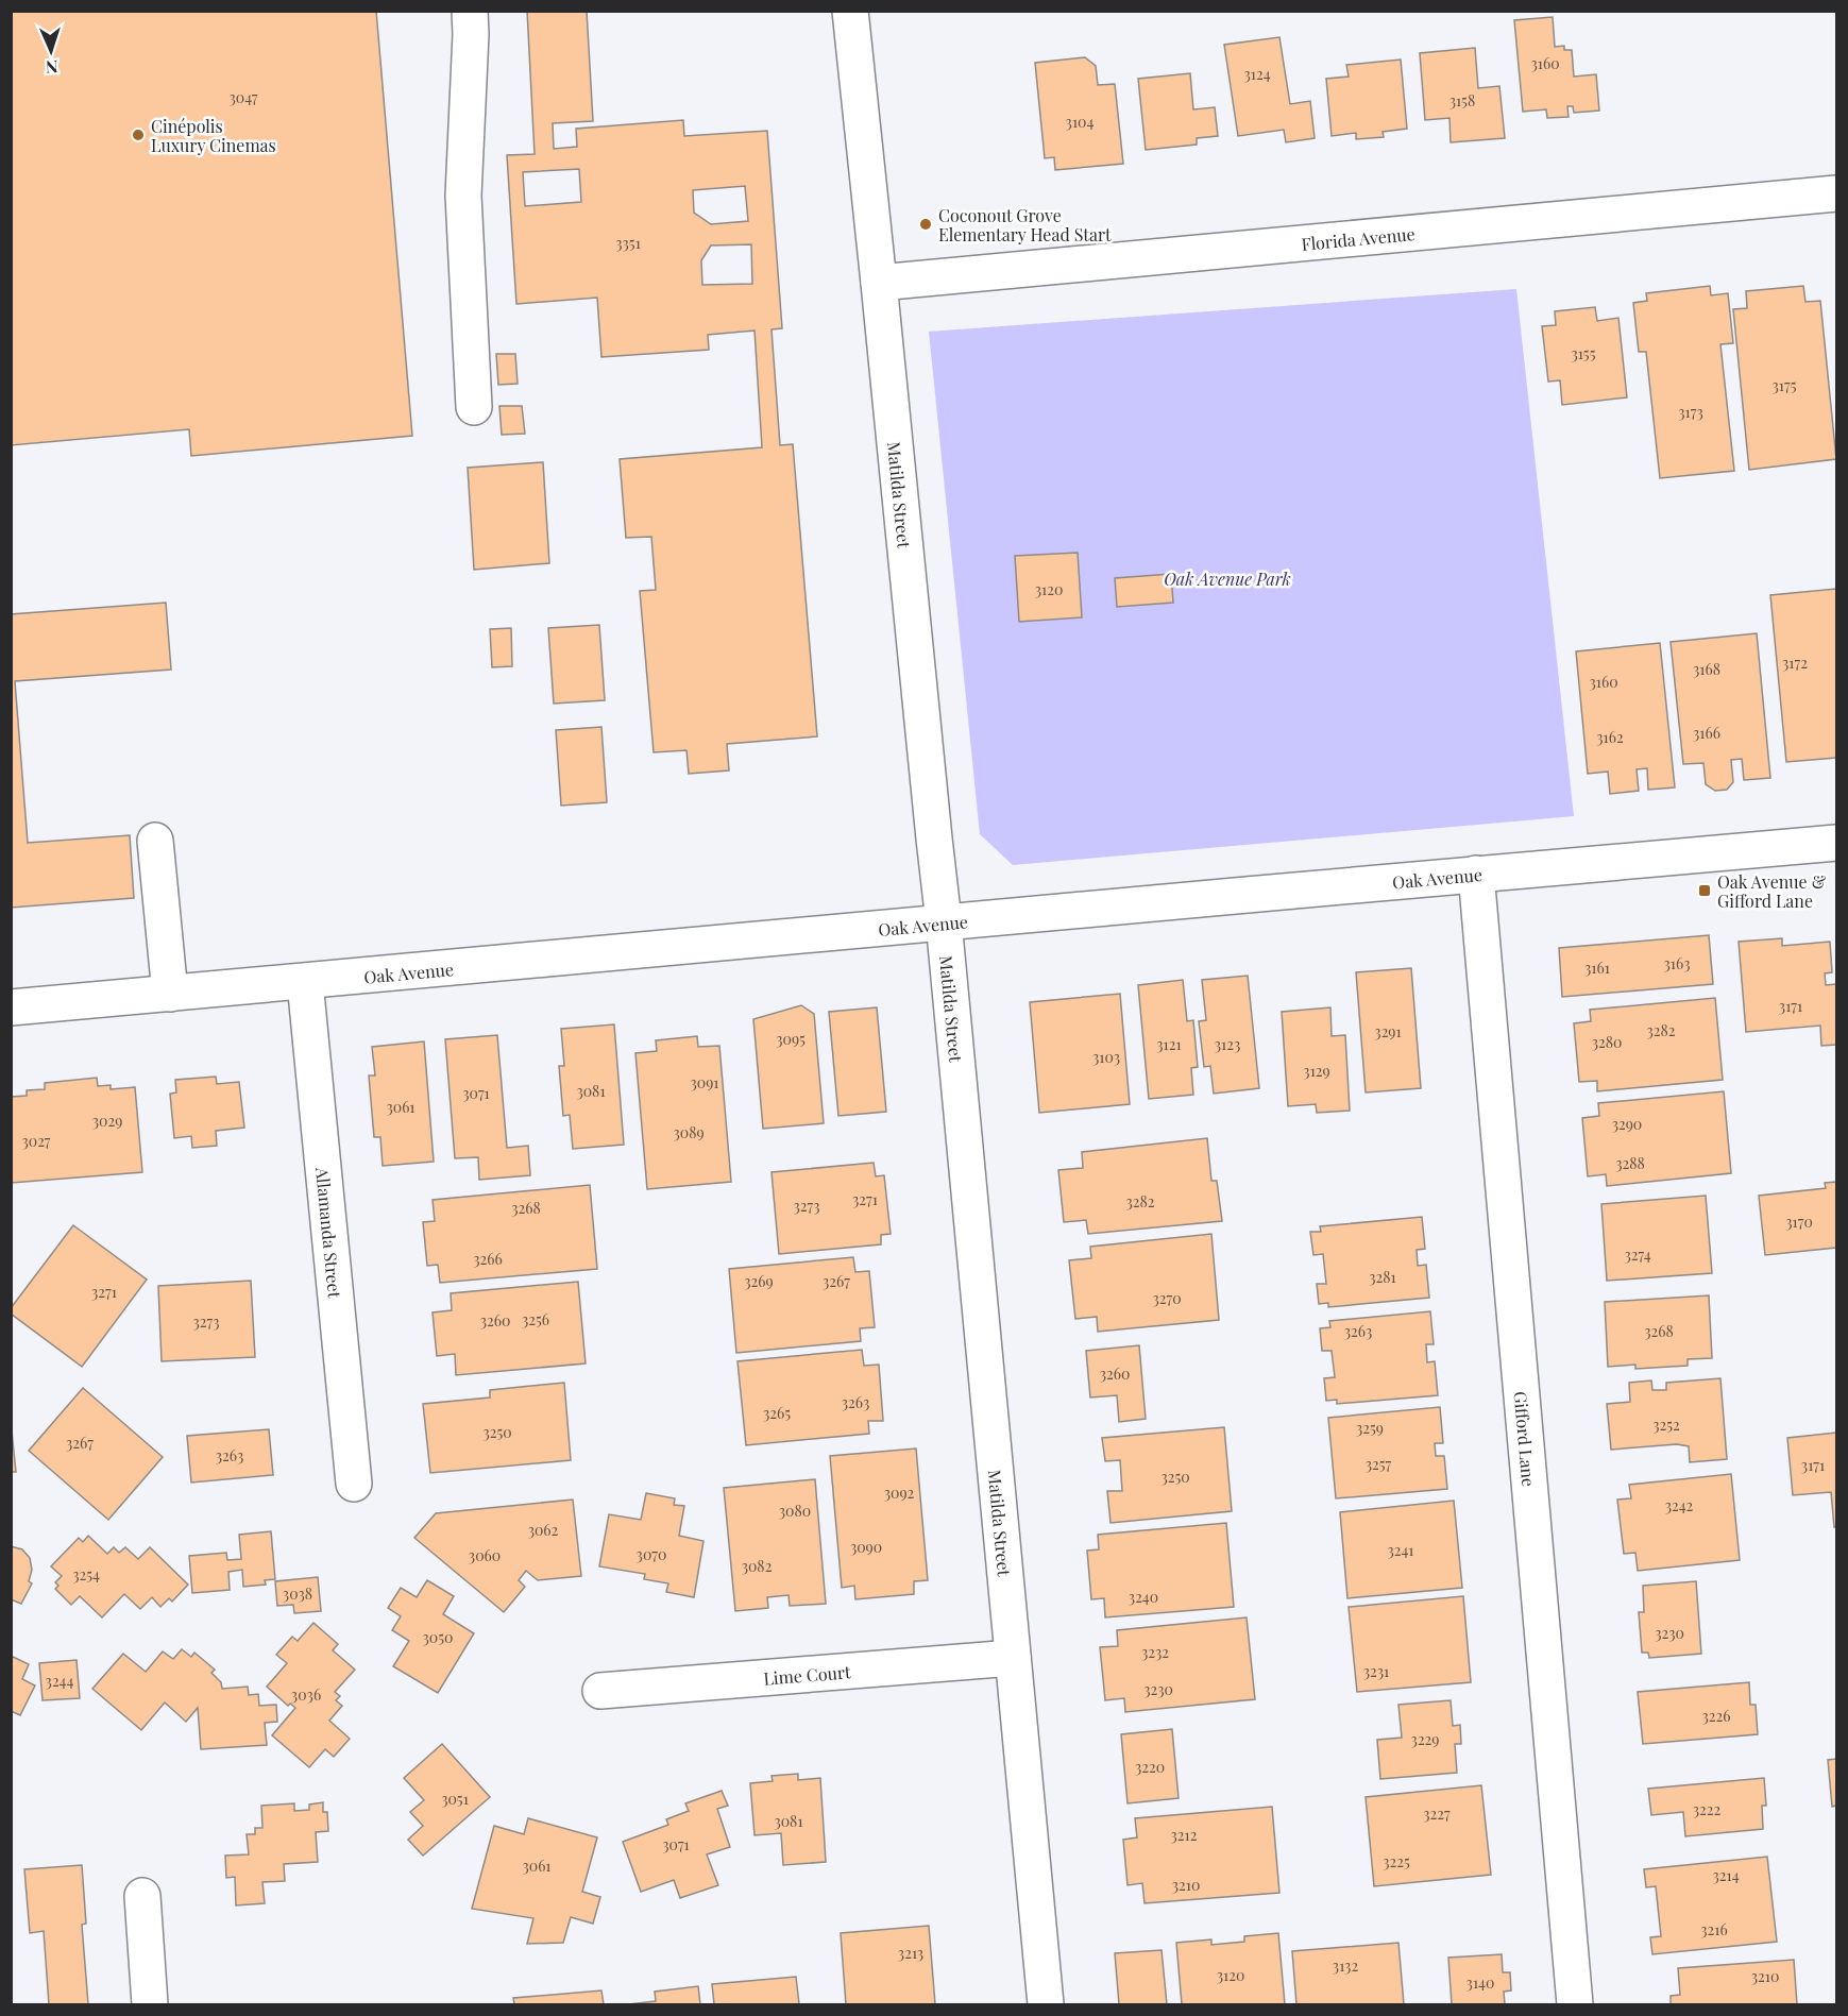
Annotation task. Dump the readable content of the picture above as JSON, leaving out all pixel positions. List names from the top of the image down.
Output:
{
  "streets": {
    "street": [
      "Florida Avenue",
      "Matilda Street",
      "Oak Avenue",
      "Allamanda Street",
      "Gifford Lane",
      "Lime Court"
    ]
  },
  "crossings": [
    ["Florida Avenue", "Matilda Street"],
    ["Matilda Street", "Oak Avenue"],
    ["Matilda Street", "Lime Court"],
    ["Oak Avenue", "Allamanda Street"],
    ["Oak Avenue", "Gifford Lane"]
  ],
  "parks": ["Oak Avenue Park"],
  "places": {
    "other": ["Cinépolis Luxury Cinemas", "Coconout Grove Elementary Head Start"],
    "transit": ["Oak Avenue & Gifford Lane"]
  },
  "house_numbers": [
    "3160",
    "3124",
    "3047",
    "3158",
    "3104",
    "3351",
    "3155",
    "3175",
    "3173",
    "3120",
    "3172",
    "3168",
    "3160",
    "3166",
    "3162",
    "3163",
    "3161",
    "3171",
    "3282",
    "3291",
    "3095",
    "3280",
    "3121",
    "3123",
    "3103",
    "3129",
    "3091",
    "3081",
    "3071",
    "3061",
    "3029",
    "3290",
    "3089",
    "3027",
    "3288",
    "3271",
    "3282",
    "3273",
    "3268",
    "3170",
    "3274",
    "3266",
    "3281",
    "3269",
    "3267",
    "3271",
    "3270",
    "3256",
    "3260",
    "3273",
    "3263",
    "3268",
    "3260",
    "3263",
    "3265",
    "3252",
    "3259",
    "3250",
    "3267",
    "3263",
    "3257",
    "3171",
    "3250",
    "3092",
    "3242",
    "3080",
    "3062",
    "3090",
    "3241",
    "3070",
    "3060",
    "3082",
    "3254",
    "3038",
    "3240",
    "3230",
    "3050",
    "3232",
    "3231",
    "3244",
    "3230",
    "3036",
    "3226",
    "3229",
    "3220",
    "3051",
    "3222",
    "3227",
    "3081",
    "3212",
    "3071",
    "3225",
    "3061",
    "3214",
    "3210",
    "3216",
    "3213",
    "3132",
    "3120",
    "3210",
    "3140"
  ],
  "north": "bottom"
}
